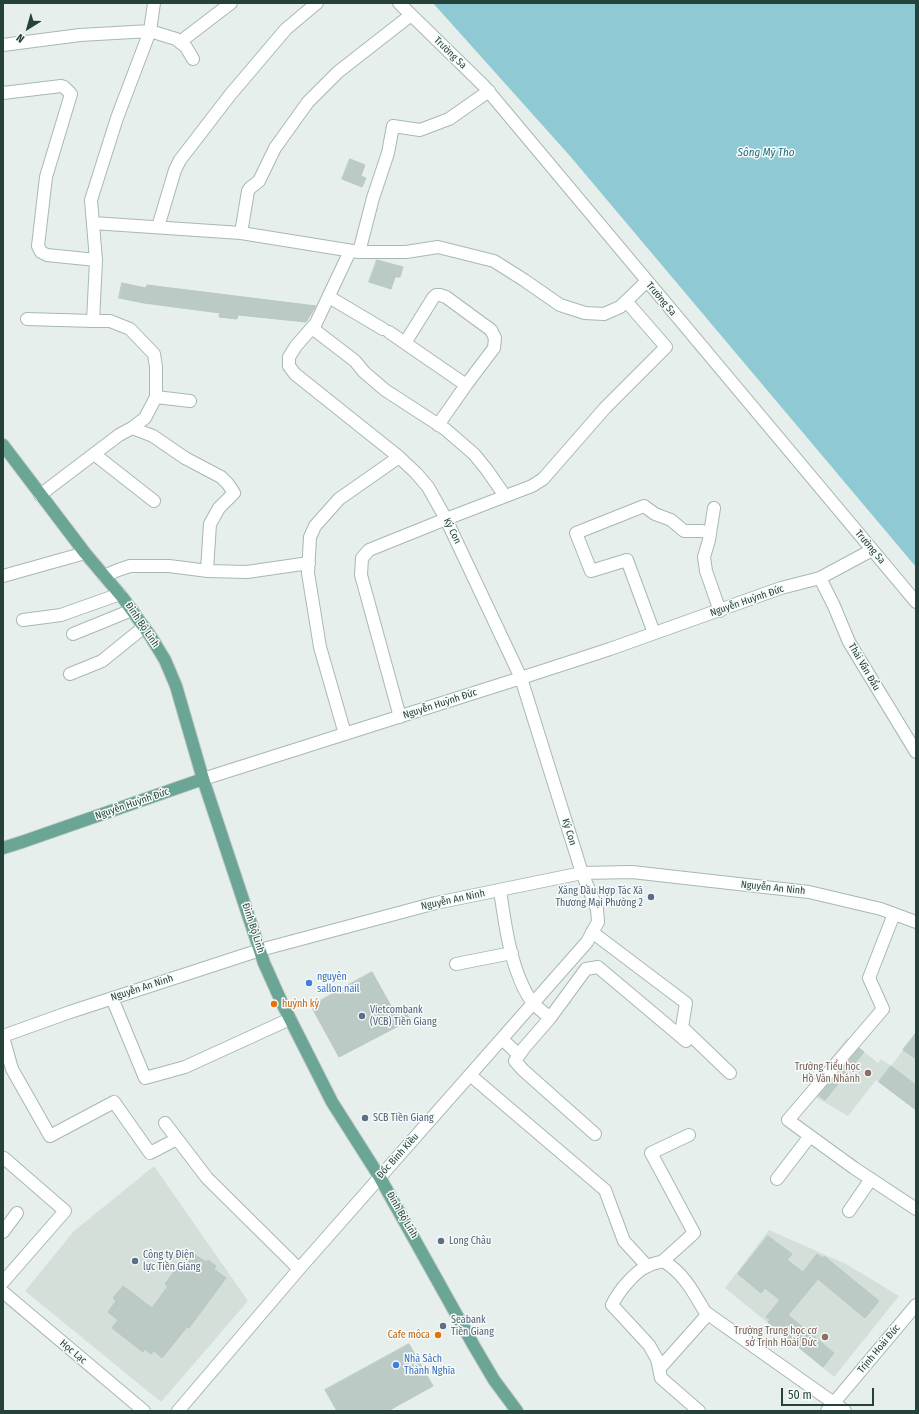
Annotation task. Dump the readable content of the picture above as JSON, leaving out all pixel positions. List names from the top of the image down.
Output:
{
  "streets": {
    "main road": ["Nguyễn Huỳnh Đức", "Đinh Bộ Lĩnh"],
    "street": [
      "Trường Sa",
      "Ký Con",
      "Thái Văn Đẩu",
      "Nguyễn An Ninh",
      "Đốc Binh Kiều",
      "Trịnh Hoài Đức",
      "Học Lạc"
    ]
  },
  "crossings": [
    ["Trường Sa", "Ký Con"],
    ["Trường Sa", "Nguyễn Huỳnh Đức"],
    ["Ký Con", "Nguyễn Huỳnh Đức"],
    ["Ký Con", "Nguyễn An Ninh"],
    ["Ký Con", "Đốc Binh Kiều"],
    ["Nguyễn Huỳnh Đức", "Đinh Bộ Lĩnh"],
    ["Nguyễn Huỳnh Đức", "Thái Văn Đẩu"],
    ["Đinh Bộ Lĩnh", "Nguyễn An Ninh"],
    ["Đinh Bộ Lĩnh", "Đốc Binh Kiều"],
    ["Nguyễn An Ninh", "Đốc Binh Kiều"]
  ],
  "water": ["Sông Mỹ Tho"],
  "places": [
    "Xăng Dầu Hợp Tác Xã Thương Mại Phường 2",
    "nguyên sallon nail",
    "huỳnh ký",
    "Vietcombank (VCB) Tiền Giang",
    "Trường Tiểu học Hồ Văn Nhánh",
    "SCB Tiền Giang",
    "Long Châu",
    "Công ty Điện lực Tiền Giang",
    "Seabank Tiền Giang",
    "Cafe môca",
    "Trường Trung học cơ sở Trịnh Hoài Đức",
    "Nhà Sách Thành Nghĩa"
  ],
  "scale_bar": "50 m",
  "north": "bottom left"
}
